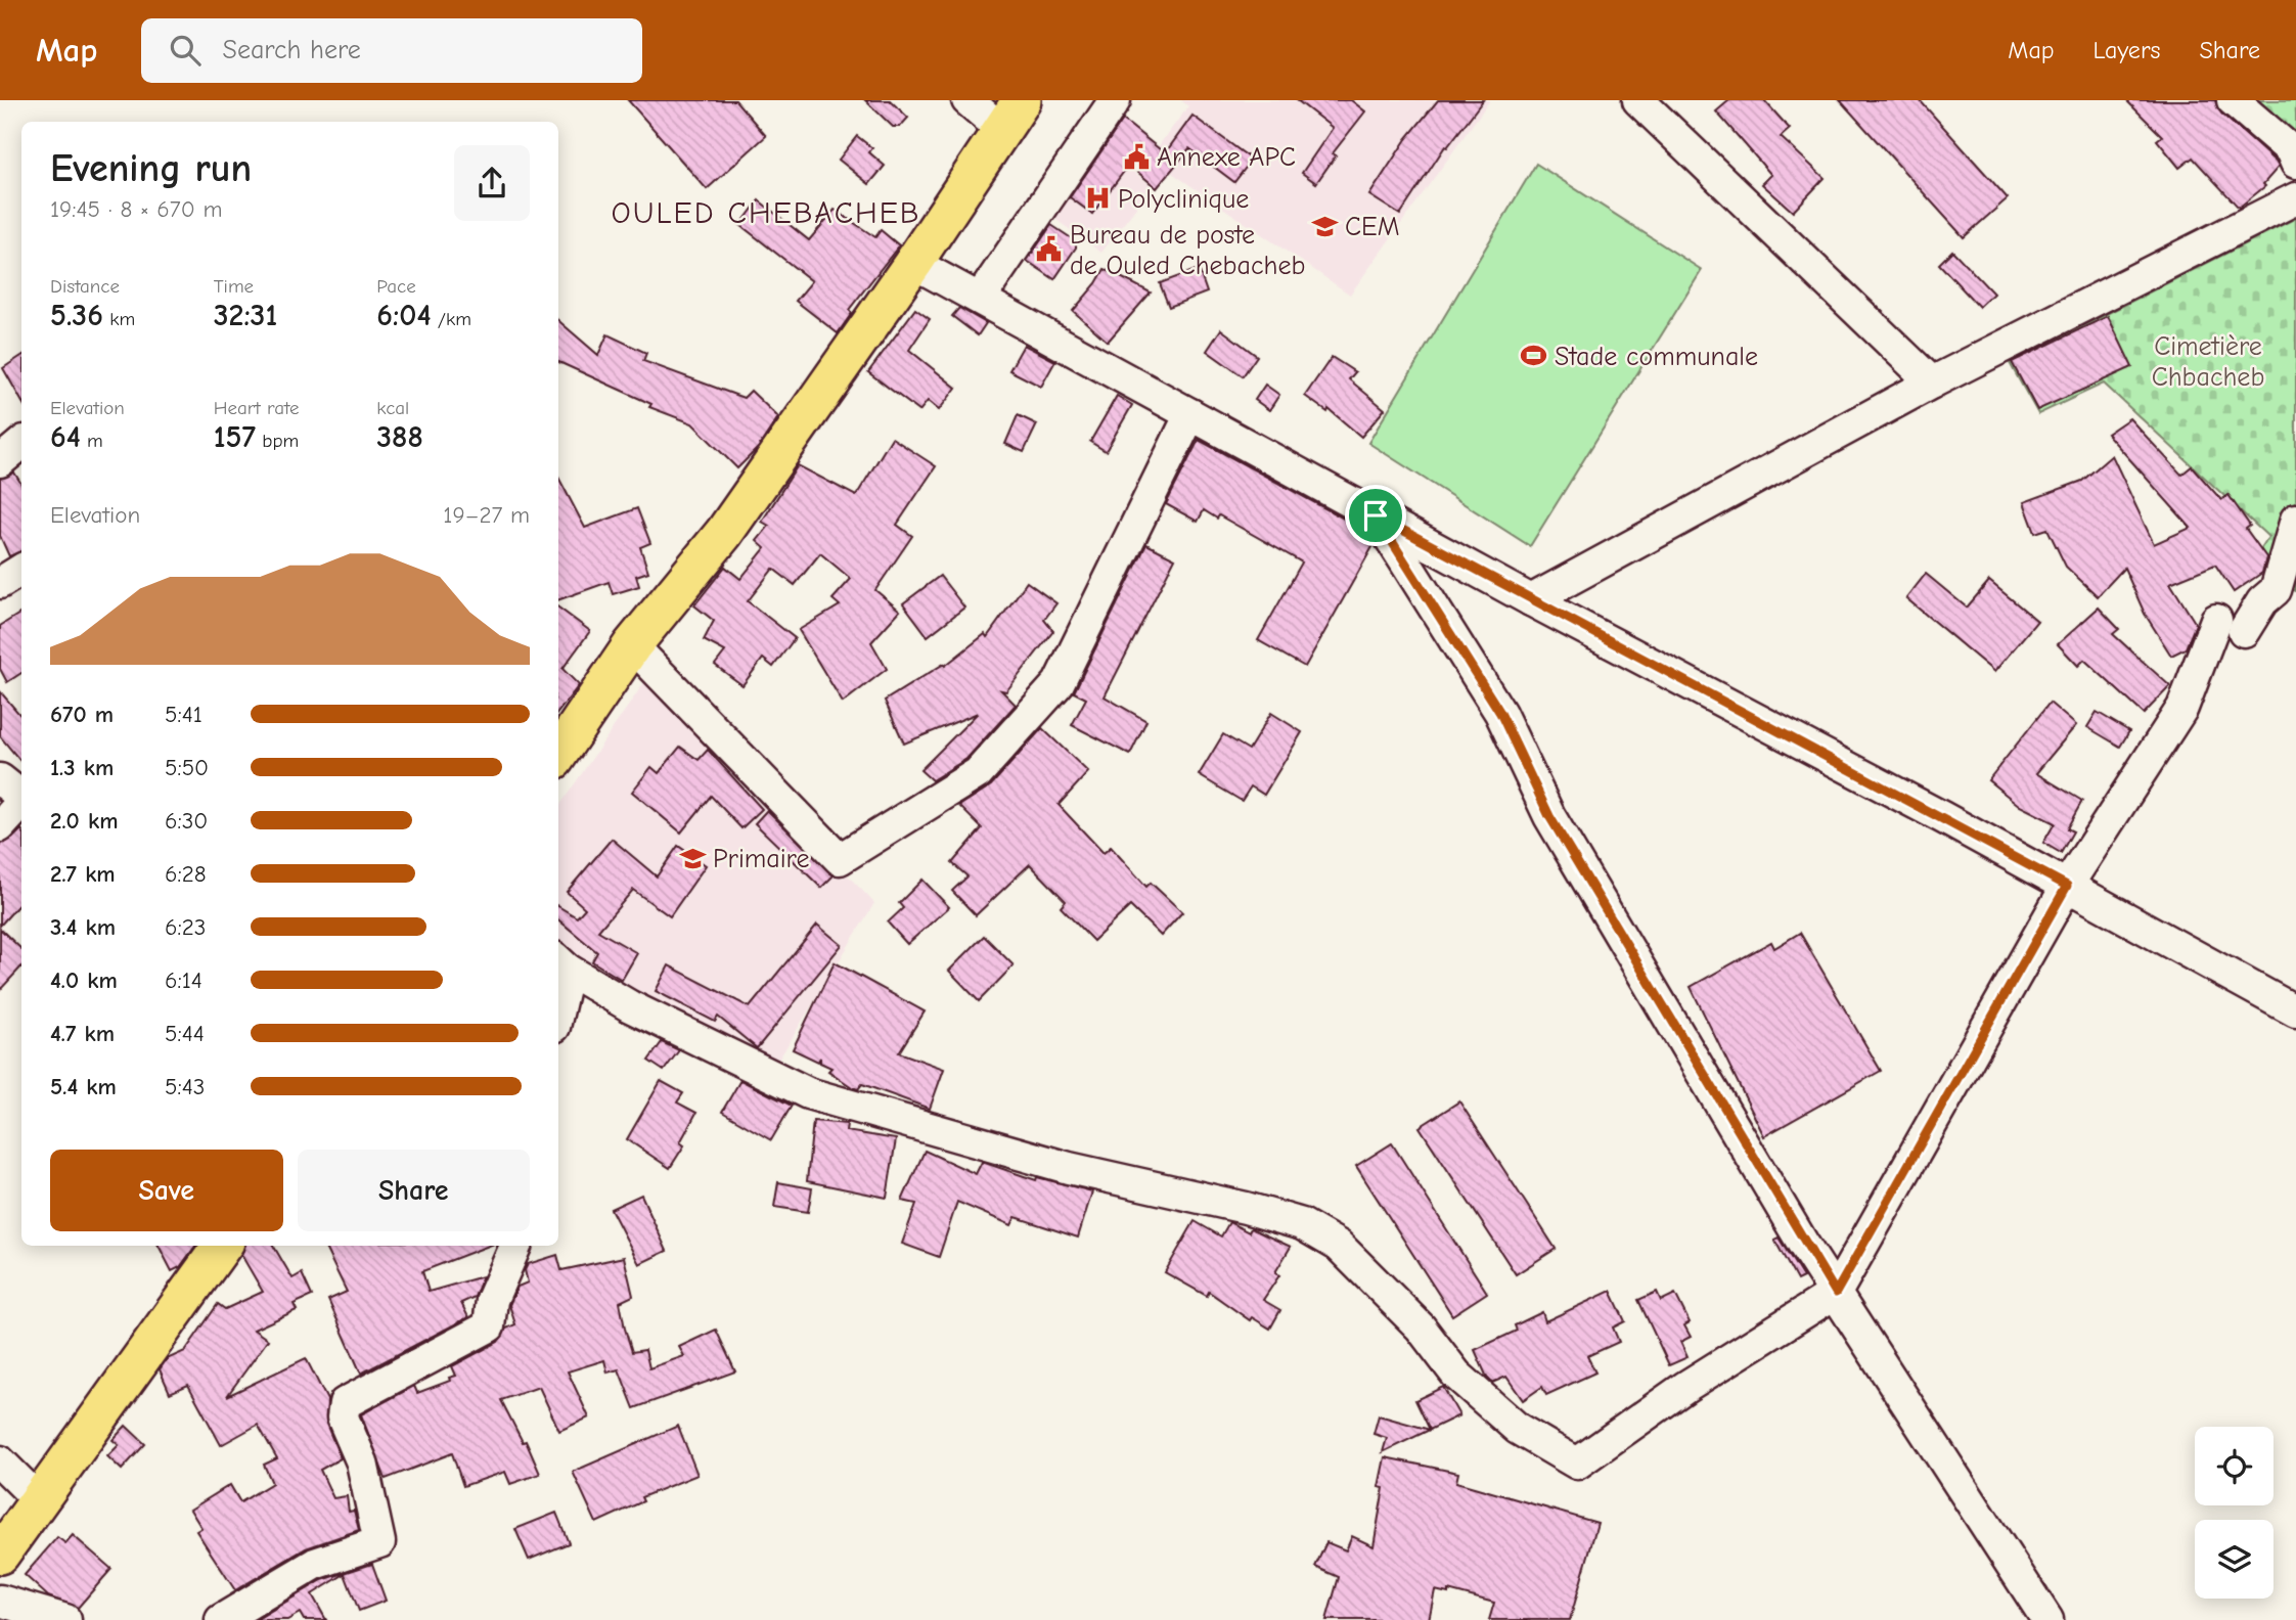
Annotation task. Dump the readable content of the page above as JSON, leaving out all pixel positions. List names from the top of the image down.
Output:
{
  "districts": ["OULED CHEBACHEB"],
  "parks": ["Cimetière Chbacheb"],
  "places": {
    "public building": ["Annexe APC", "Bureau de poste de Ouled Chebacheb"],
    "hospital": ["Polyclinique"],
    "school or university": ["CEM", "Primaire"],
    "sports": ["Stade communale"]
  },
  "page": {
    "header": "Map",
    "search": "Search here",
    "nav": ["Map", "Layers", "Share"],
    "heading": ["Evening run", "19:45 · 8 × 670 m"],
    "stats": [
      ["Distance", "5.36 km"],
      ["Time", "32:31"],
      ["Pace", "6:04 /km"],
      ["Elevation", "64 m"],
      ["Heart rate", "157 bpm"],
      ["kcal", "388"]
    ],
    "chart": ["Elevation", "19–27 m"],
    "list": [
      {
        "name": "670 m",
        "note": "5:41"
      },
      {
        "name": "1.3 km",
        "note": "5:50"
      },
      {
        "name": "2.0 km",
        "note": "6:30"
      },
      {
        "name": "2.7 km",
        "note": "6:28"
      },
      {
        "name": "3.4 km",
        "note": "6:23"
      },
      {
        "name": "4.0 km",
        "note": "6:14"
      },
      {
        "name": "4.7 km",
        "note": "5:44"
      },
      {
        "name": "5.4 km",
        "note": "5:43"
      }
    ],
    "buttons": ["Save", "Share"]
  }
}
